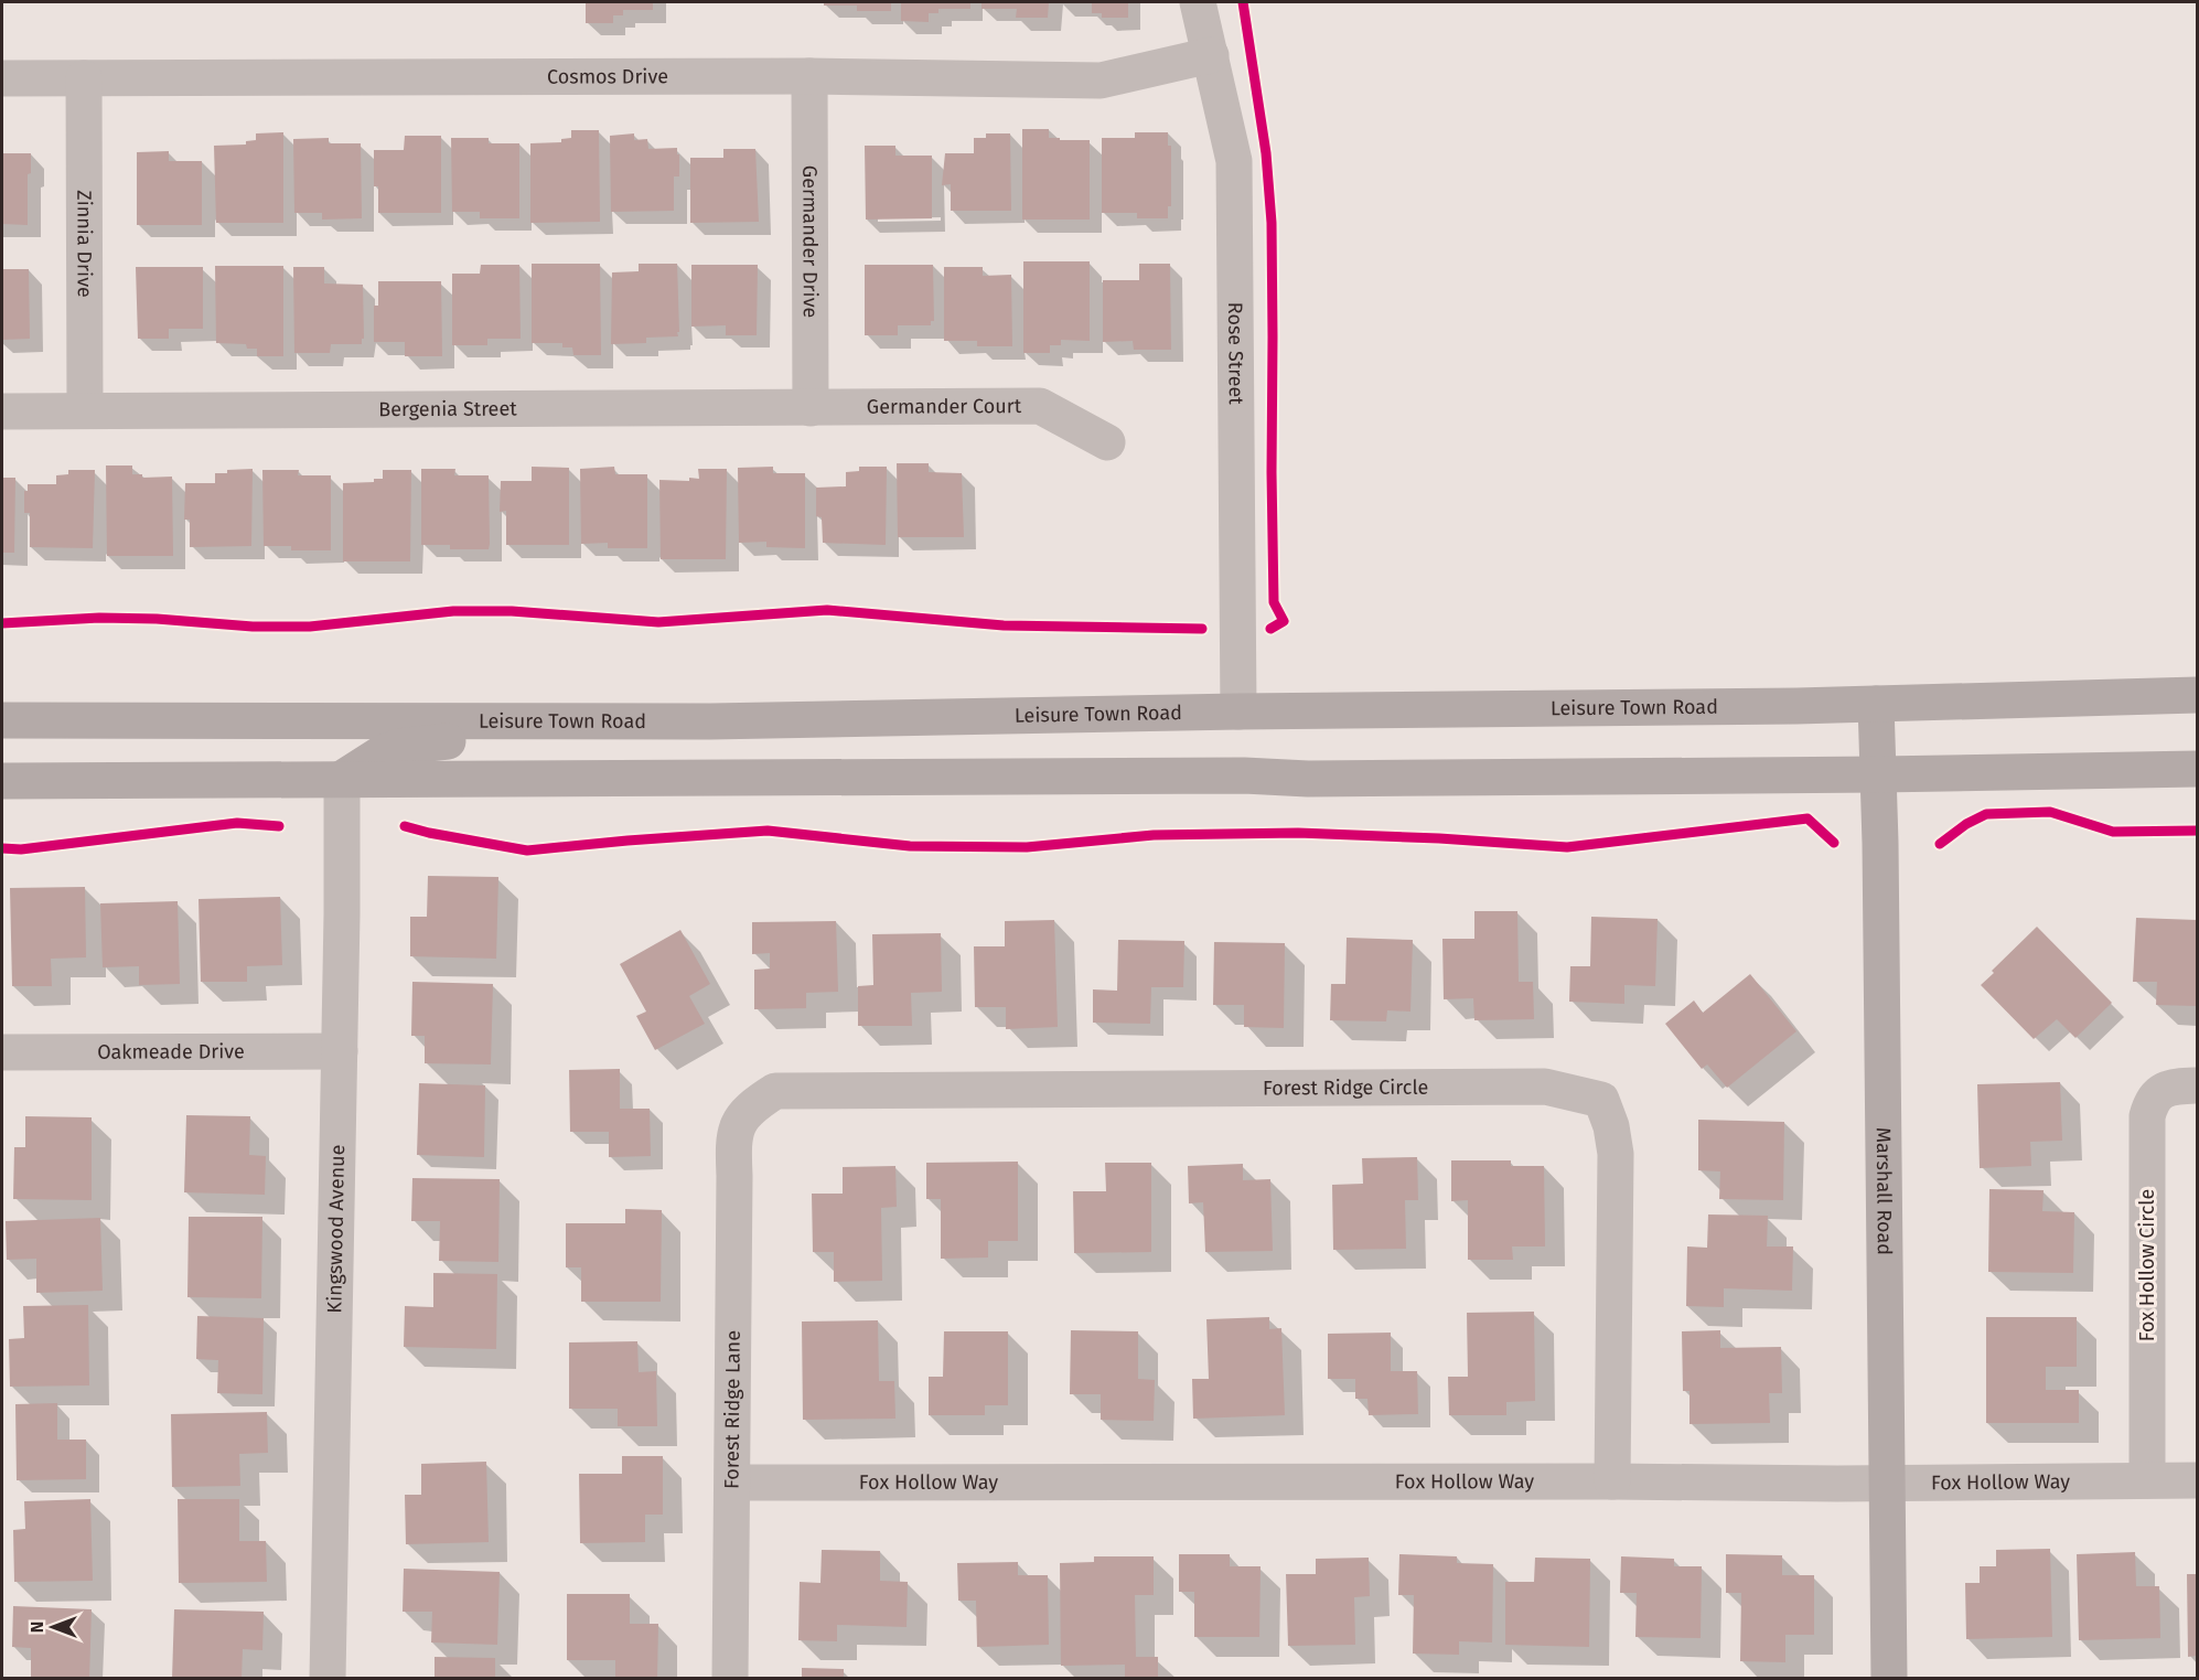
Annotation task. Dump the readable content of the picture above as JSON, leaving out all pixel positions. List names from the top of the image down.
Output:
{
  "streets": {
    "main road": ["Leisure Town Road", "Marshall Road"],
    "street": [
      "Cosmos Drive",
      "Germander Drive",
      "Zinnia Drive",
      "Rose Street",
      "Germander Court",
      "Bergenia Street",
      "Oakmeade Drive",
      "Forest Ridge Circle",
      "Kingswood Avenue",
      "Fox Hollow Circle",
      "Forest Ridge Lane",
      "Fox Hollow Way"
    ]
  },
  "crossings": [
    ["Cosmos Drive", "Germander Drive"],
    ["Cosmos Drive", "Zinnia Drive"],
    ["Cosmos Drive", "Rose Street"],
    ["Germander Drive", "Germander Court"],
    ["Germander Drive", "Bergenia Street"],
    ["Zinnia Drive", "Bergenia Street"],
    ["Rose Street", "Leisure Town Road"],
    ["Germander Court", "Bergenia Street"],
    ["Leisure Town Road", "Marshall Road"],
    ["Oakmeade Drive", "Kingswood Avenue"],
    ["Forest Ridge Circle", "Forest Ridge Lane"],
    ["Forest Ridge Circle", "Fox Hollow Way"],
    ["Marshall Road", "Fox Hollow Way"],
    ["Fox Hollow Circle", "Fox Hollow Way"],
    ["Forest Ridge Lane", "Fox Hollow Way"]
  ],
  "north": "left"
}
